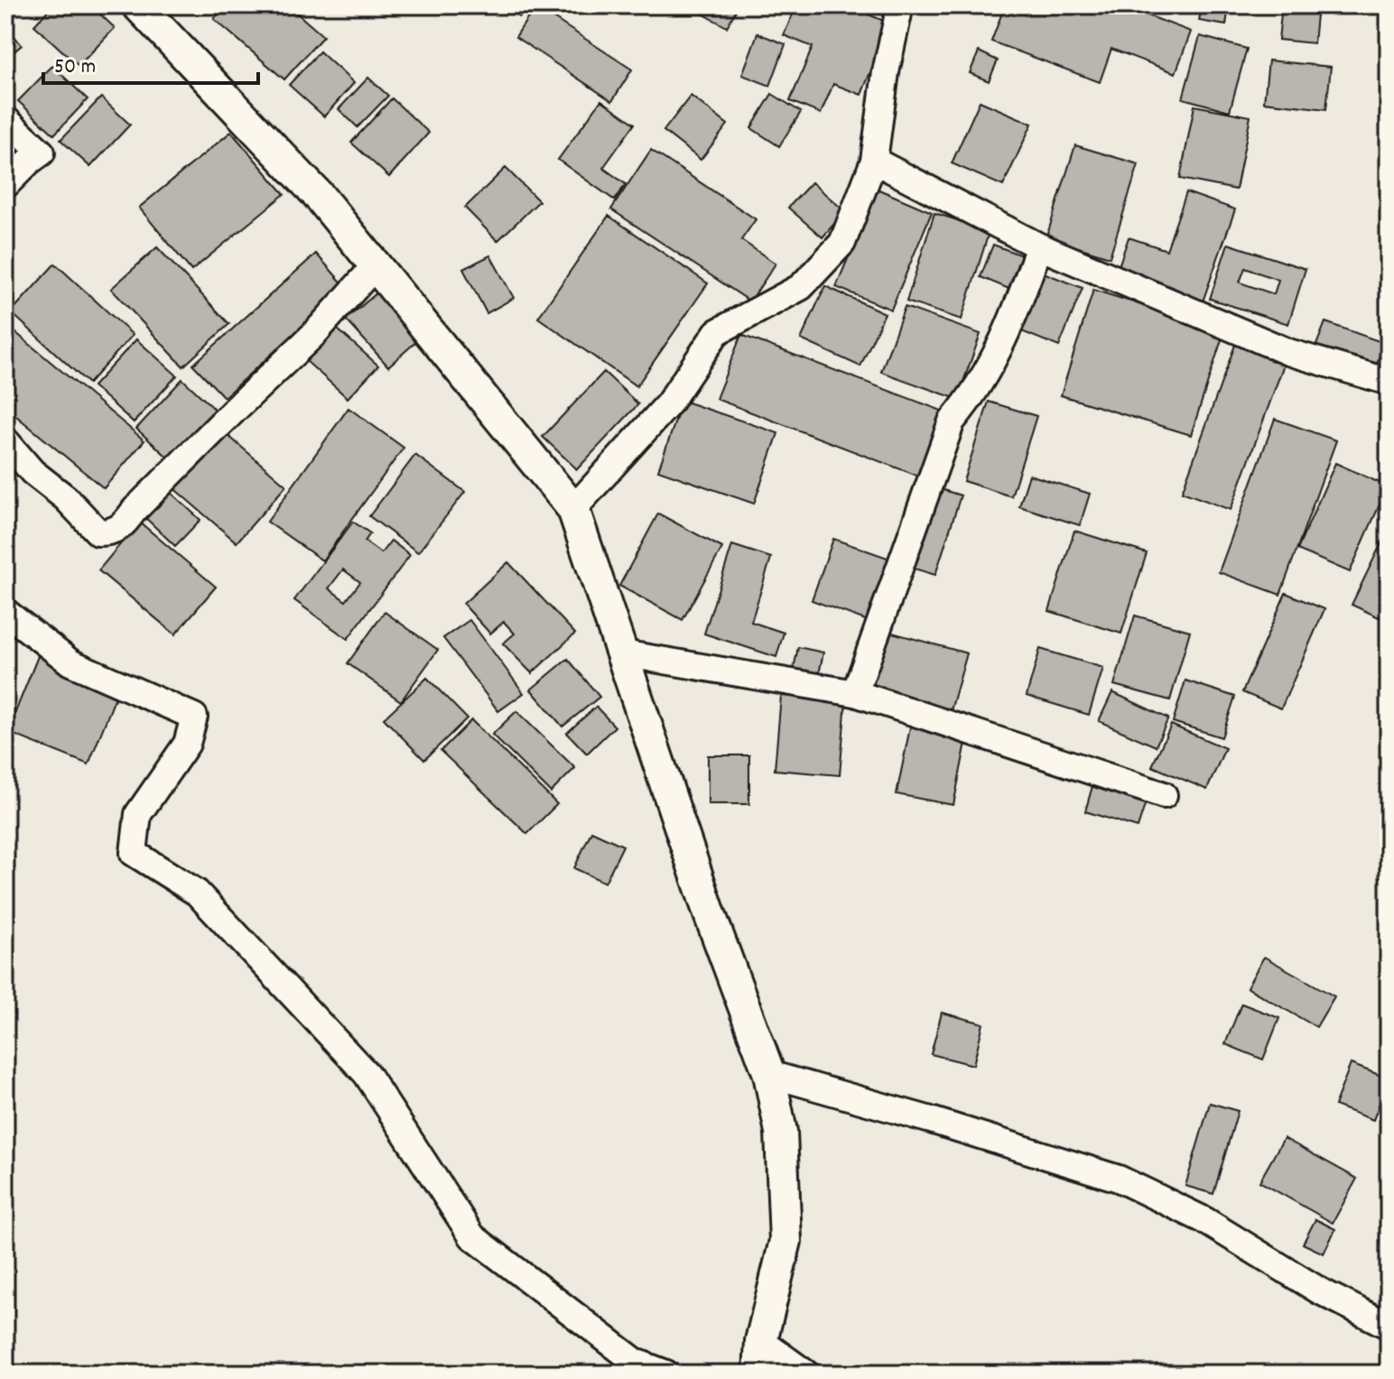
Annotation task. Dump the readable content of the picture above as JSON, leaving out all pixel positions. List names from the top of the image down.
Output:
{
  "scale_bar": "50 m"
}
